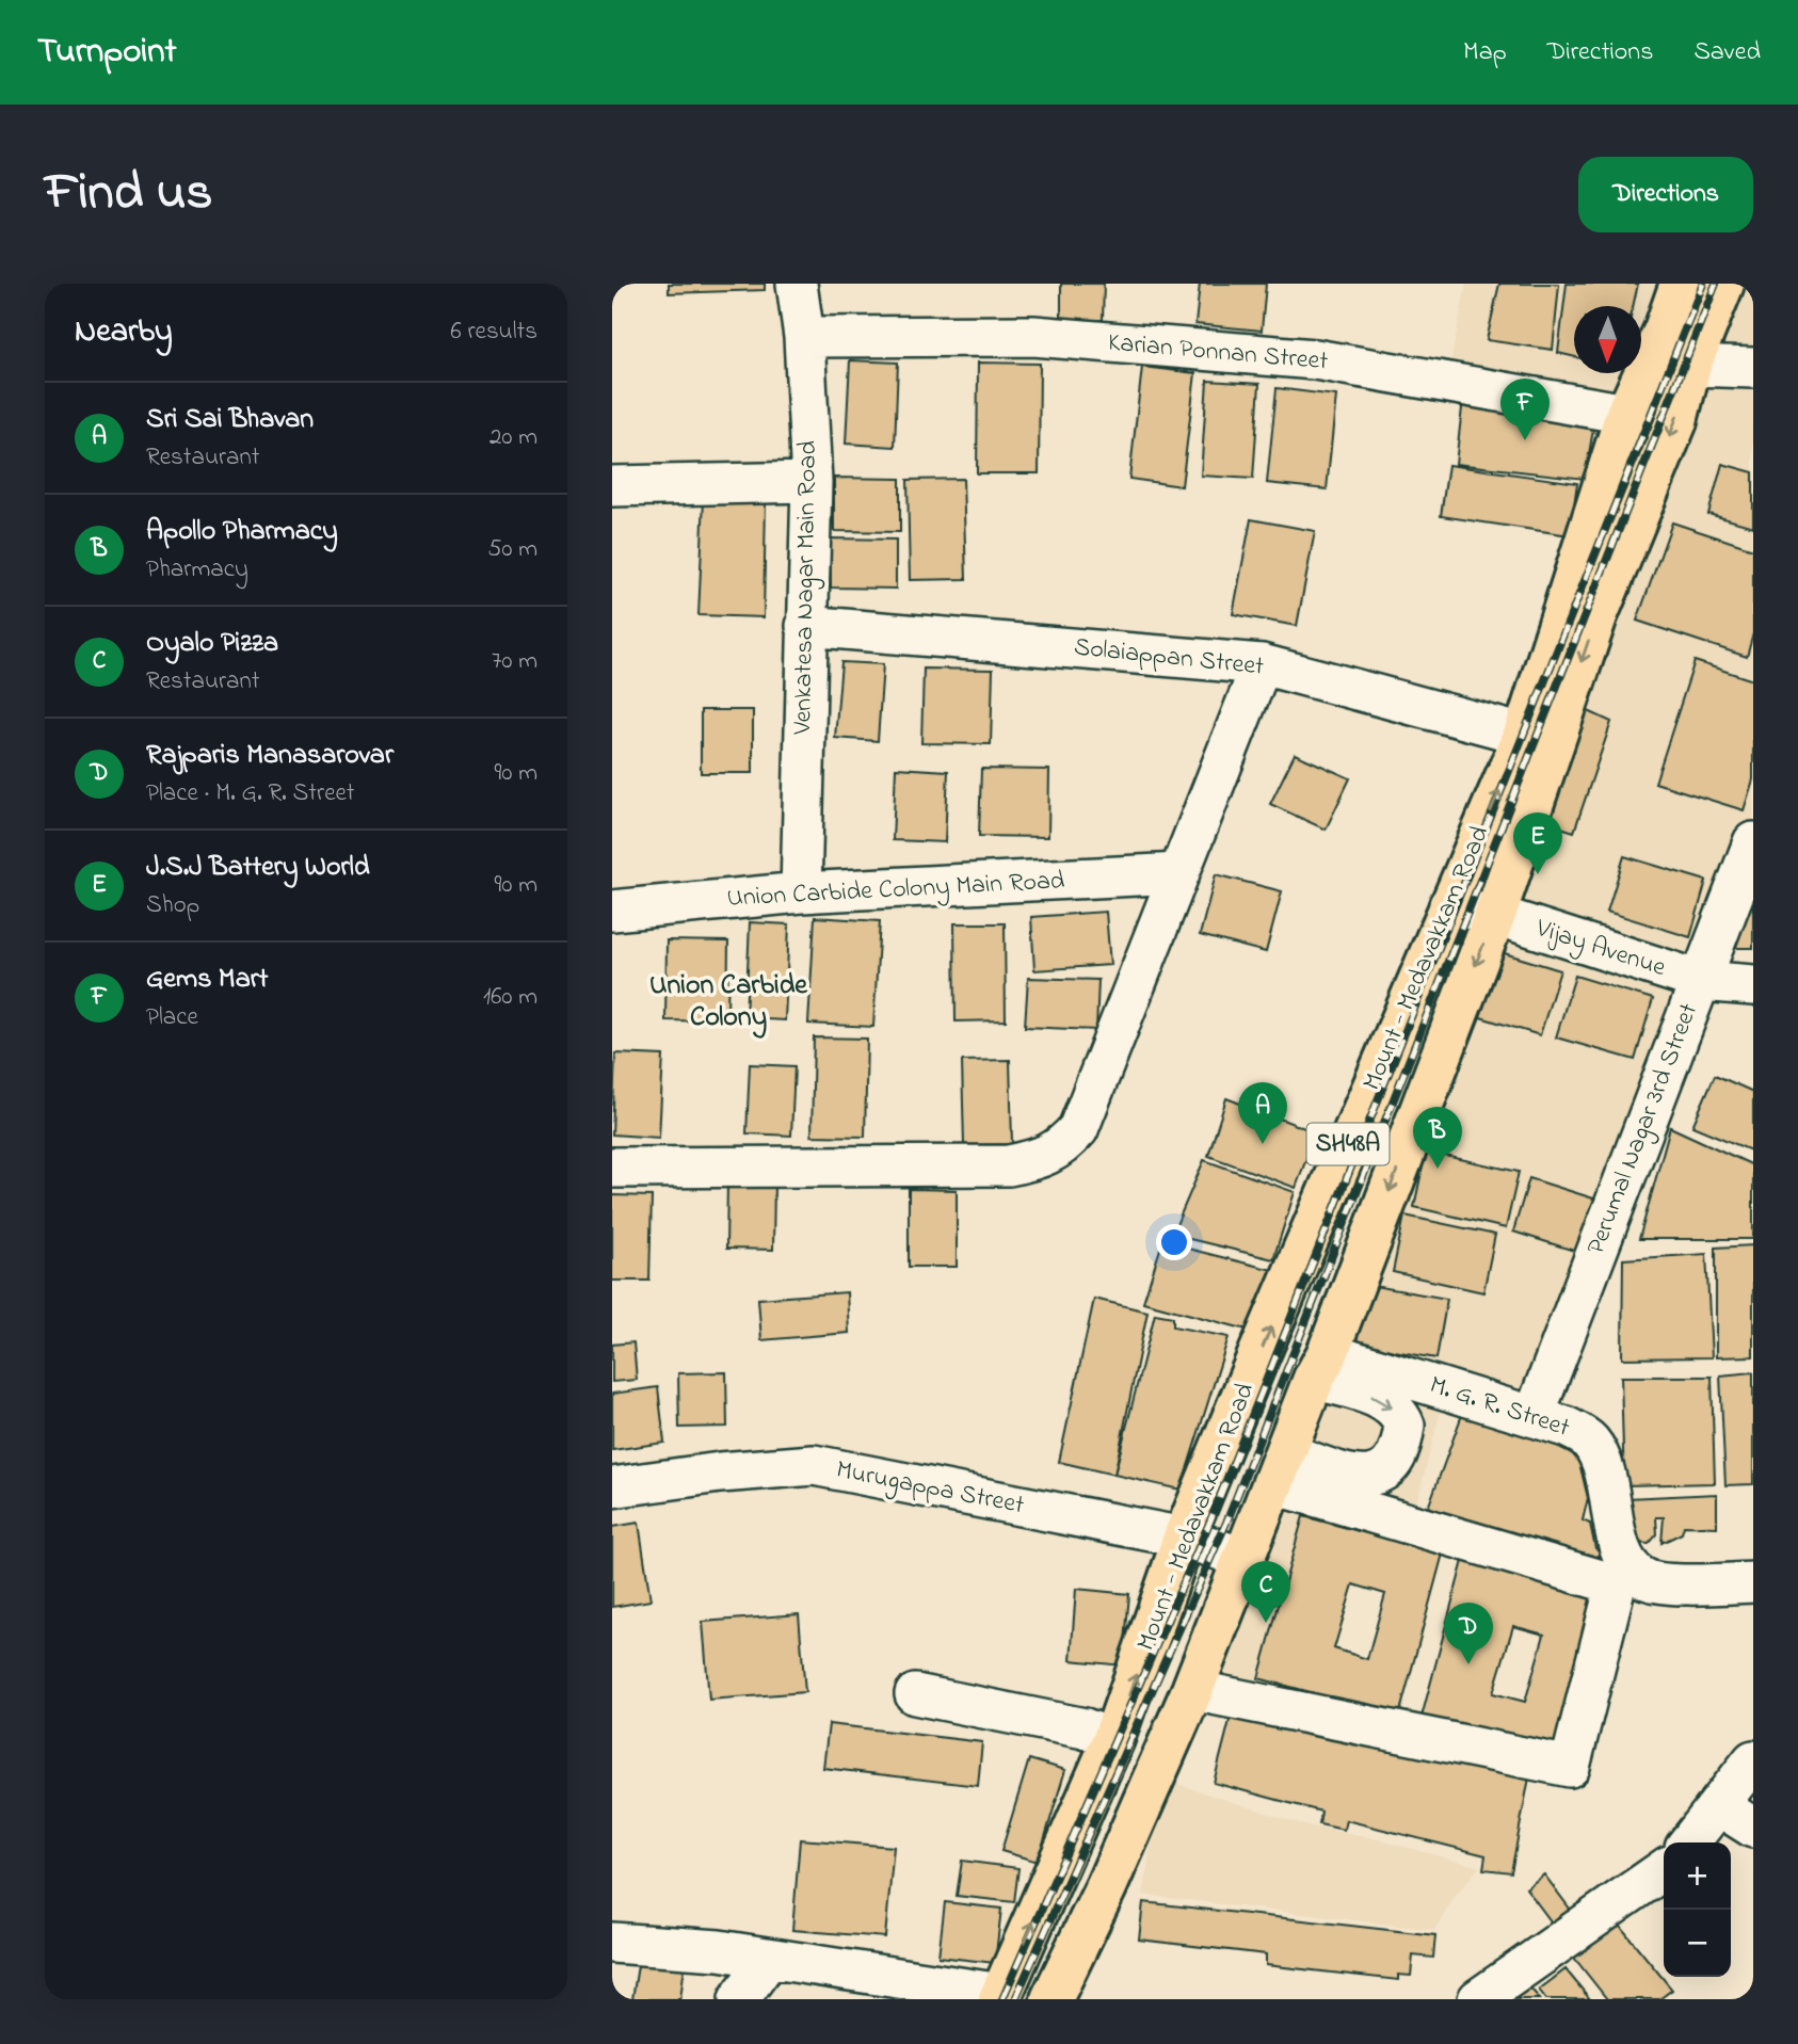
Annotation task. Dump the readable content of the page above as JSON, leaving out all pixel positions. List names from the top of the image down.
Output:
{
  "streets": {
    "main road": ["Mount - Medavakkam Road", "SH48A"],
    "street": [
      "Karian Ponnan Street",
      "Venkatesa Nagar Main Road",
      "Solaiappan Street",
      "Union Carbide Colony Main Road",
      "Vijay Avenue",
      "Perumal Nagar 3rd Street",
      "M. G. R. Street",
      "Murugappa Street"
    ]
  },
  "crossings": [
    ["Karian Ponnan Street", "Venkatesa Nagar Main Road"],
    ["Karian Ponnan Street", "Mount - Medavakkam Road"],
    ["Venkatesa Nagar Main Road", "Solaiappan Street"],
    ["Venkatesa Nagar Main Road", "Union Carbide Colony Main Road"],
    ["Solaiappan Street", "Mount - Medavakkam Road"],
    ["Vijay Avenue", "Mount - Medavakkam Road"],
    ["Vijay Avenue", "Perumal Nagar 3rd Street"],
    ["Mount - Medavakkam Road", "M. G. R. Street"],
    ["Mount - Medavakkam Road", "Murugappa Street"],
    ["Perumal Nagar 3rd Street", "M. G. R. Street"]
  ],
  "districts": ["Union Carbide Colony"],
  "north": "bottom",
  "page": {
    "header": "Turnpoint",
    "nav": ["Map", "Directions", "Saved"],
    "title": "Find us",
    "buttons": "Directions",
    "heading": ["Nearby", "6 results"],
    "pins": [
      "F",
      "E",
      "A",
      "B",
      "C",
      "D"
    ],
    "list": [
      {
        "mark": "A",
        "name": "Sri Sai Bhavan",
        "note": "Restaurant",
        "value": "20 m"
      },
      {
        "mark": "B",
        "name": "Apollo Pharmacy",
        "note": "Pharmacy",
        "value": "50 m"
      },
      {
        "mark": "C",
        "name": "Oyalo Pizza",
        "note": "Restaurant",
        "value": "70 m"
      },
      {
        "mark": "D",
        "name": "Rajparis Manasarovar",
        "note": "Place · M. G. R. Street",
        "value": "90 m"
      },
      {
        "mark": "E",
        "name": "J.S.J Battery World",
        "note": "Shop",
        "value": "90 m"
      },
      {
        "mark": "F",
        "name": "Gems Mart",
        "note": "Place",
        "value": "160 m"
      }
    ],
    "map_buttons": ["+", "−"]
  }
}
